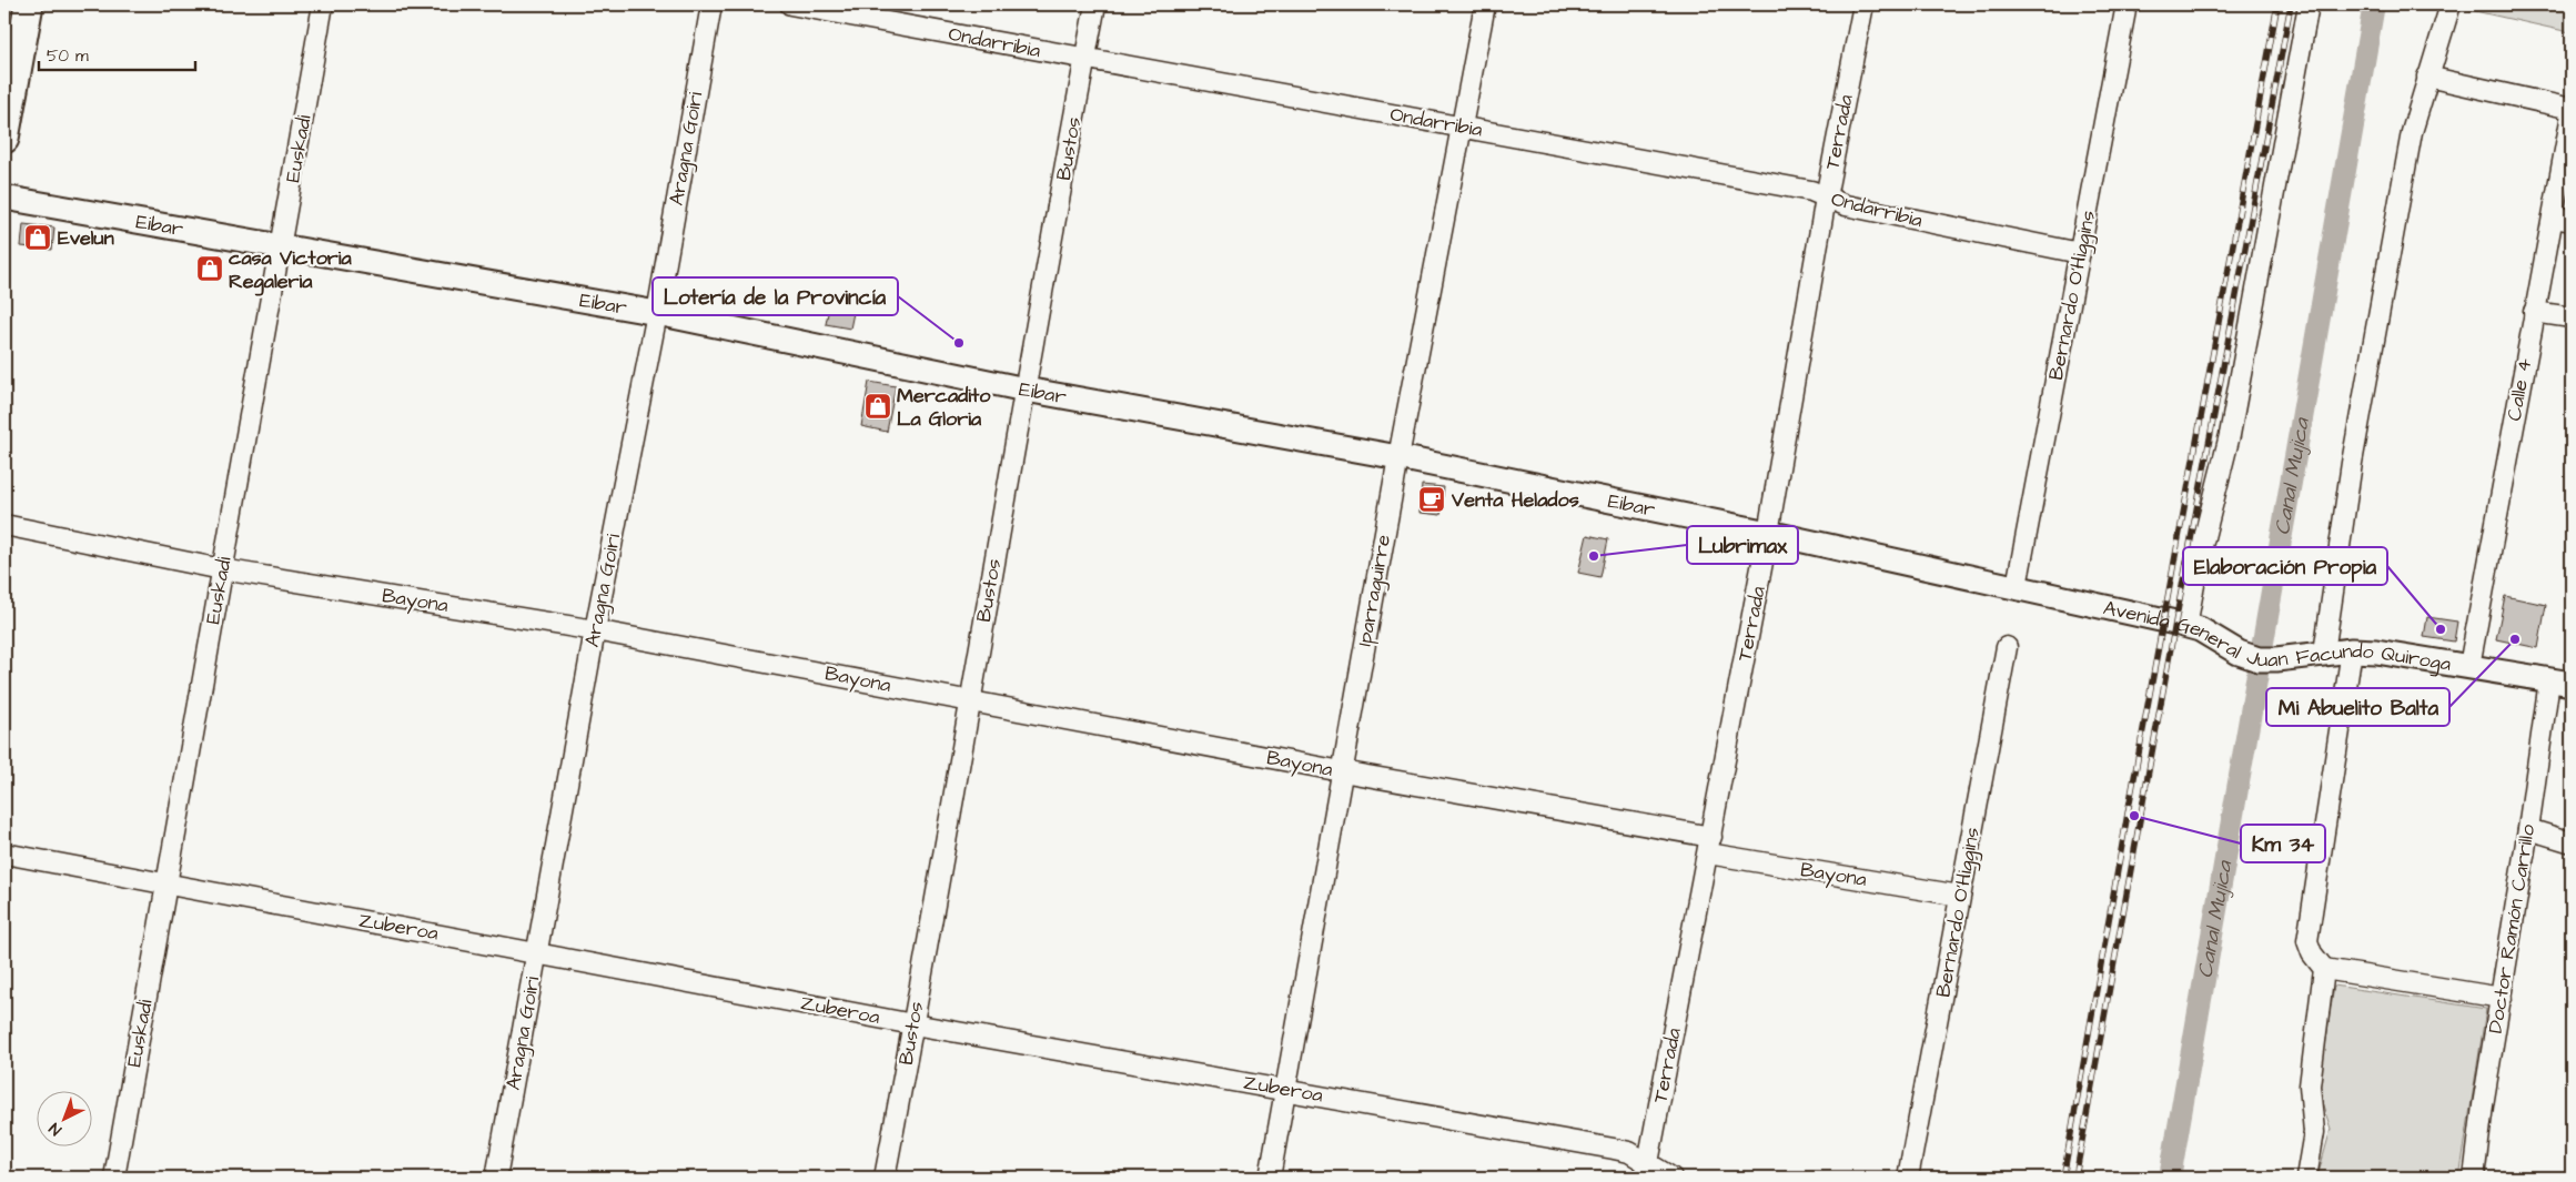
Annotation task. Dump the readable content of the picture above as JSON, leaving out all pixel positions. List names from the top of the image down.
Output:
{
  "streets": {
    "street": [
      "Ondarribia",
      "Terrada",
      "Euskadi",
      "Aragna Goiri",
      "Bustos",
      "Eibar",
      "Bernardo O'Higgins",
      "Calle 4",
      "Iparraguirre",
      "Bayona",
      "Avenida General Juan Facundo Quiroga",
      "Zuberoa",
      "Doctor Ramón Carrillo"
    ]
  },
  "crossings": [
    ["Ondarribia", "Terrada"],
    ["Ondarribia", "Bustos"],
    ["Ondarribia", "Bernardo O'Higgins"],
    ["Ondarribia", "Iparraguirre"],
    ["Terrada", "Eibar"],
    ["Terrada", "Bayona"],
    ["Terrada", "Zuberoa"],
    ["Euskadi", "Eibar"],
    ["Euskadi", "Bayona"],
    ["Euskadi", "Zuberoa"],
    ["Aragna Goiri", "Eibar"],
    ["Aragna Goiri", "Bayona"],
    ["Aragna Goiri", "Zuberoa"],
    ["Bustos", "Eibar"],
    ["Bustos", "Bayona"],
    ["Bustos", "Zuberoa"],
    ["Eibar", "Bernardo O'Higgins"],
    ["Eibar", "Iparraguirre"],
    ["Eibar", "Avenida General Juan Facundo Quiroga"],
    ["Bernardo O'Higgins", "Bayona"],
    ["Bernardo O'Higgins", "Avenida General Juan Facundo Quiroga"],
    ["Calle 4", "Avenida General Juan Facundo Quiroga"],
    ["Iparraguirre", "Bayona"],
    ["Iparraguirre", "Zuberoa"],
    ["Avenida General Juan Facundo Quiroga", "Doctor Ramón Carrillo"]
  ],
  "water": ["Canal Mujica"],
  "places": {
    "shop": ["Evelun", "casa Victoria Regaleria", "Mercadito La Gloria"],
    "other": [
      "Lotería de la Provincía",
      "Lubrimax",
      "Elaboración Propia",
      "Mi Abuelito Balta",
      "Km 34"
    ],
    "cafe": ["Venta Helados"]
  },
  "scale_bar": "50 m",
  "north": "bottom left"
}
